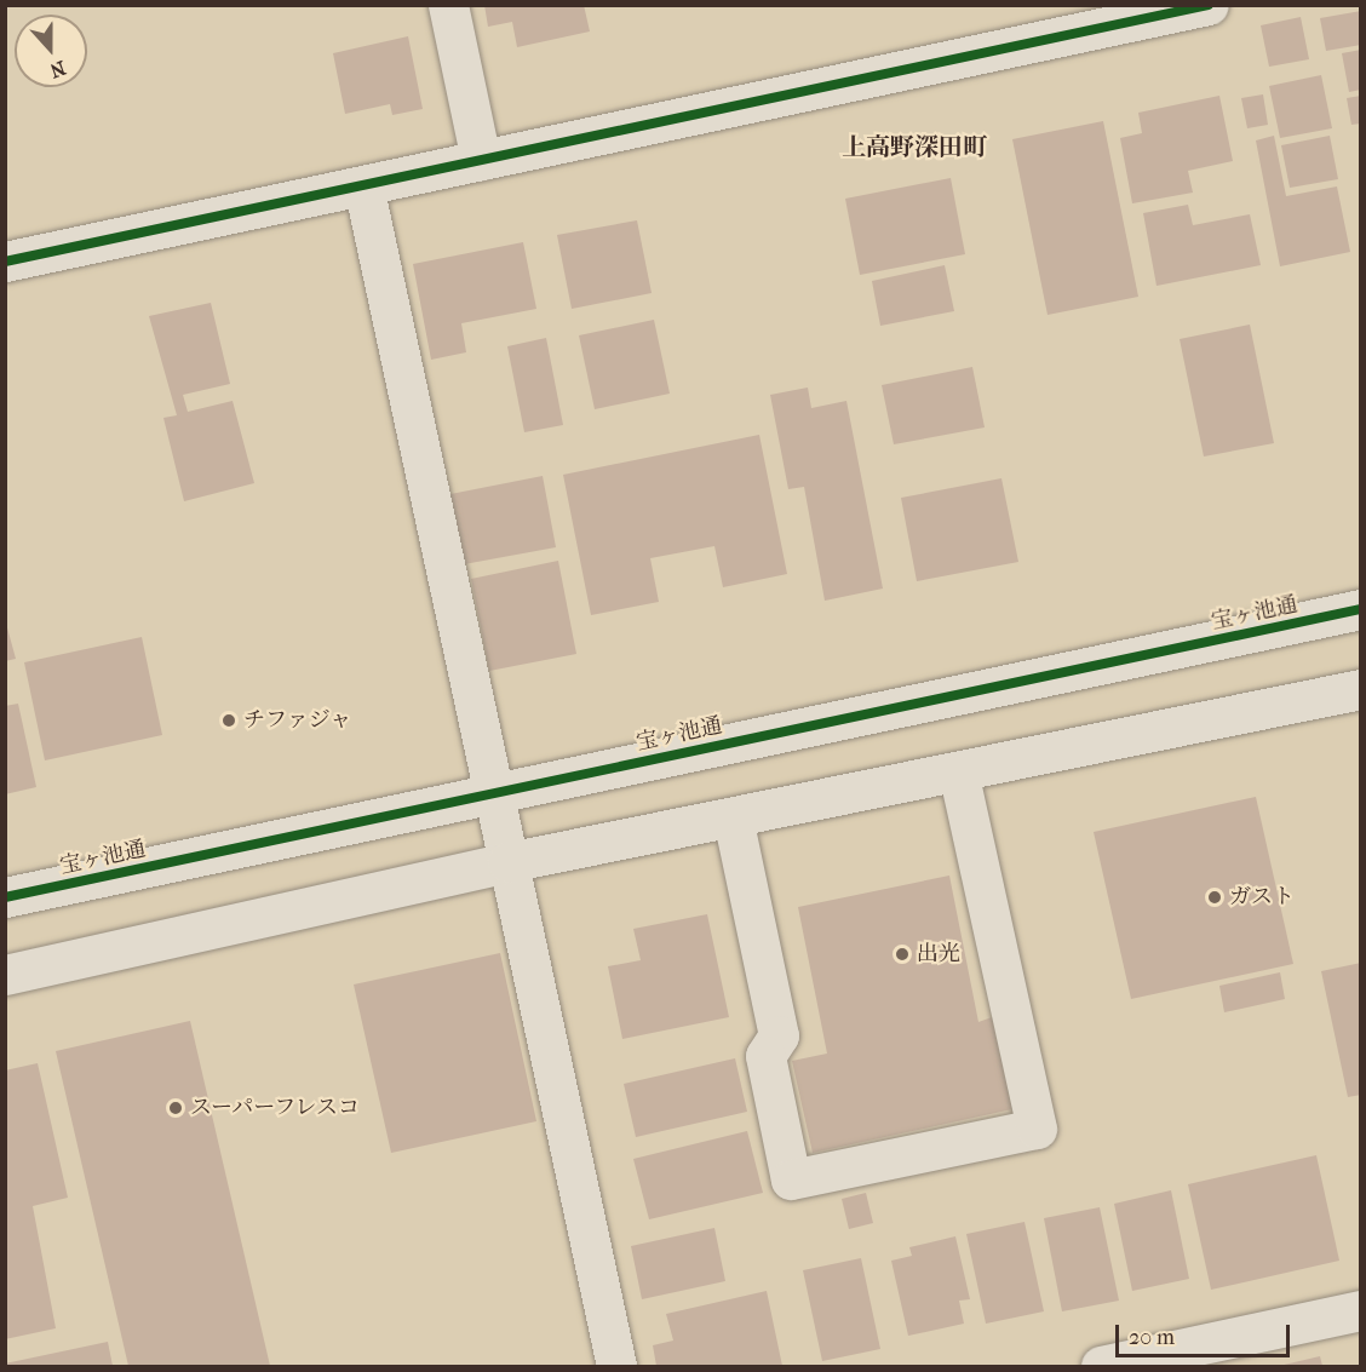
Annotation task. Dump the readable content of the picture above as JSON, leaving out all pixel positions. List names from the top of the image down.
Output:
{
  "streets": {
    "street": ["宝ヶ池通"]
  },
  "districts": ["上高野深田町"],
  "places": [
    "チファジャ",
    "ガスト",
    "出光",
    "スーパーフレスコ"
  ],
  "scale_bar": "20 m",
  "north": "bottom"
}
